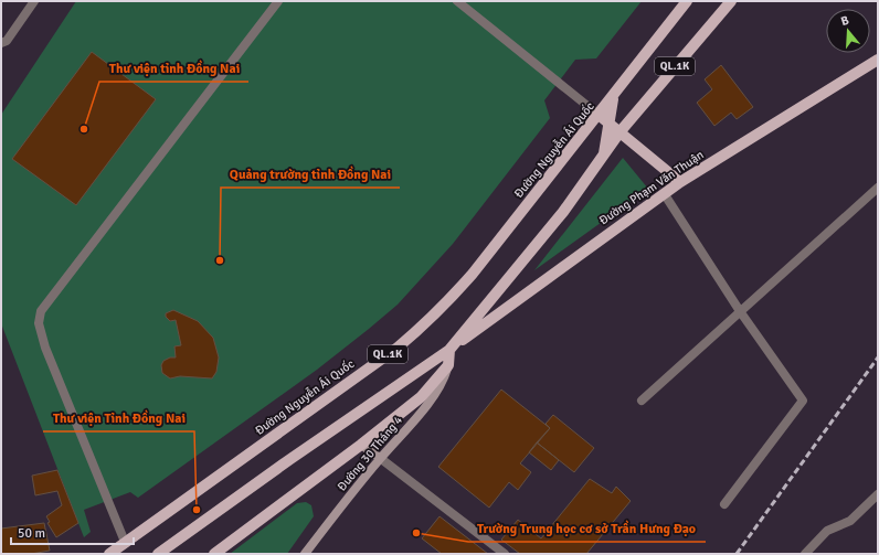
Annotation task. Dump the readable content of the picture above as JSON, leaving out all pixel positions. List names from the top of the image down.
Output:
{
  "streets": {
    "main road": [
      "QL.1K",
      "Đường Nguyễn Ái Quốc",
      "Đường Phạm Văn Thuận",
      "Đường 30 Tháng 4"
    ]
  },
  "crossings": [
    ["Đường Nguyễn Ái Quốc", "Đường Phạm Văn Thuận"]
  ],
  "places": [
    "Thư viện tỉnh Đồng Nai",
    "Quảng trường tỉnh Đồng Nai",
    "Thư viện Tỉnh Đồng Nai",
    "Trường Trung học cơ sở Trần Hưng Đạo"
  ],
  "scale_bar": "50 m",
  "north": "top"
}
